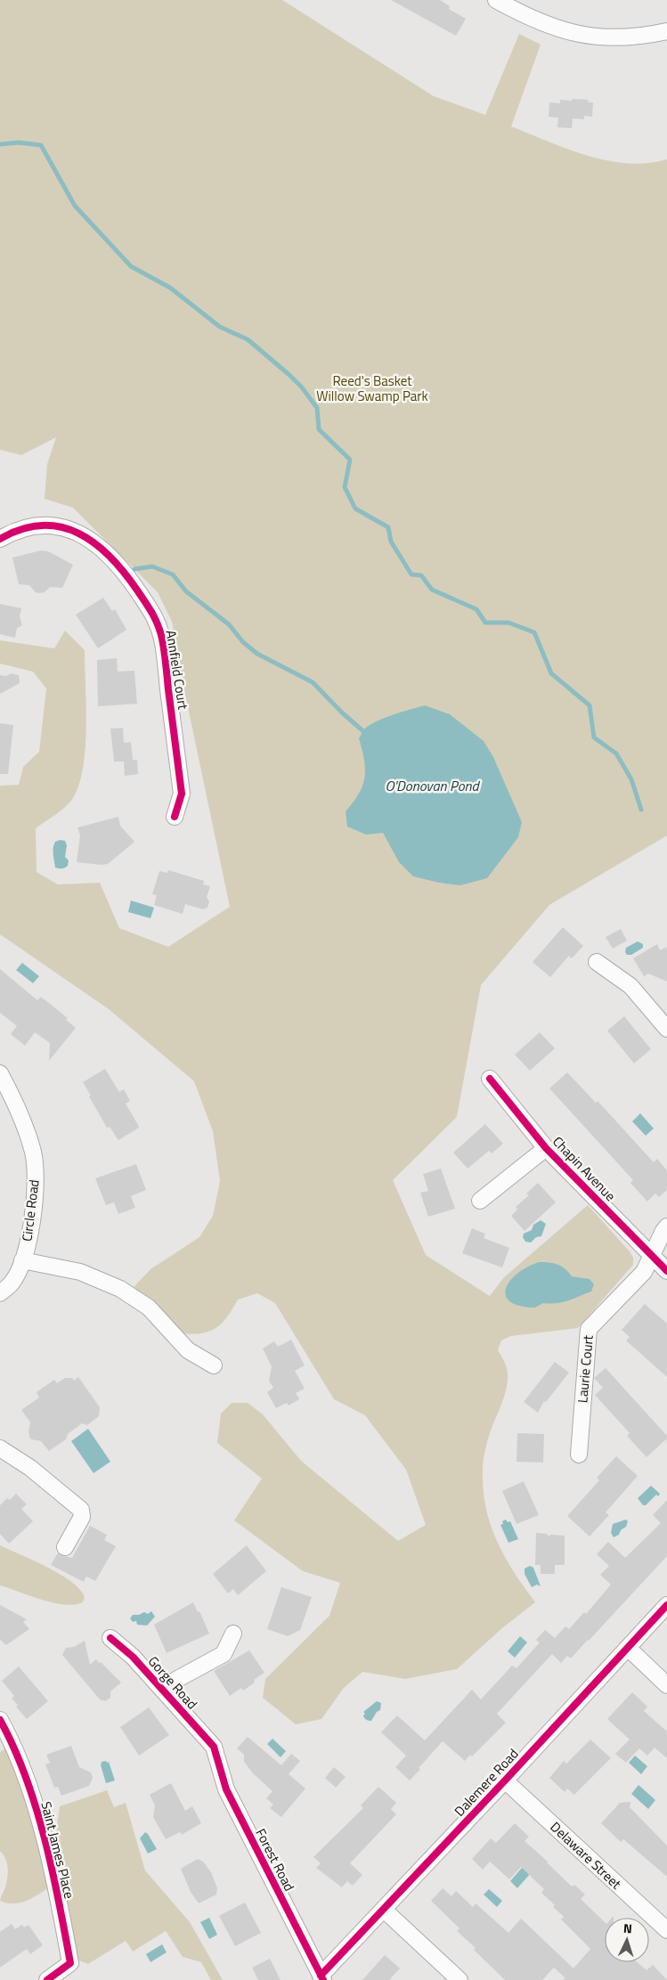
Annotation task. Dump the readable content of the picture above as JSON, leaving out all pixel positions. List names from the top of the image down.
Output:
{
  "streets": {
    "street": [
      "Annfield Court",
      "Chapin Avenue",
      "Circle Road",
      "Laurie Court",
      "Gorge Road",
      "Dalemere Road",
      "Saint James Place",
      "Delaware Street",
      "Forest Road"
    ]
  },
  "crossings": [
    ["Chapin Avenue", "Laurie Court"],
    ["Gorge Road", "Forest Road"],
    ["Dalemere Road", "Delaware Street"],
    ["Dalemere Road", "Forest Road"]
  ],
  "water": ["O'Donovan Pond"],
  "parks": ["Reed's Basket Willow Swamp Park"],
  "north": "top"
}
